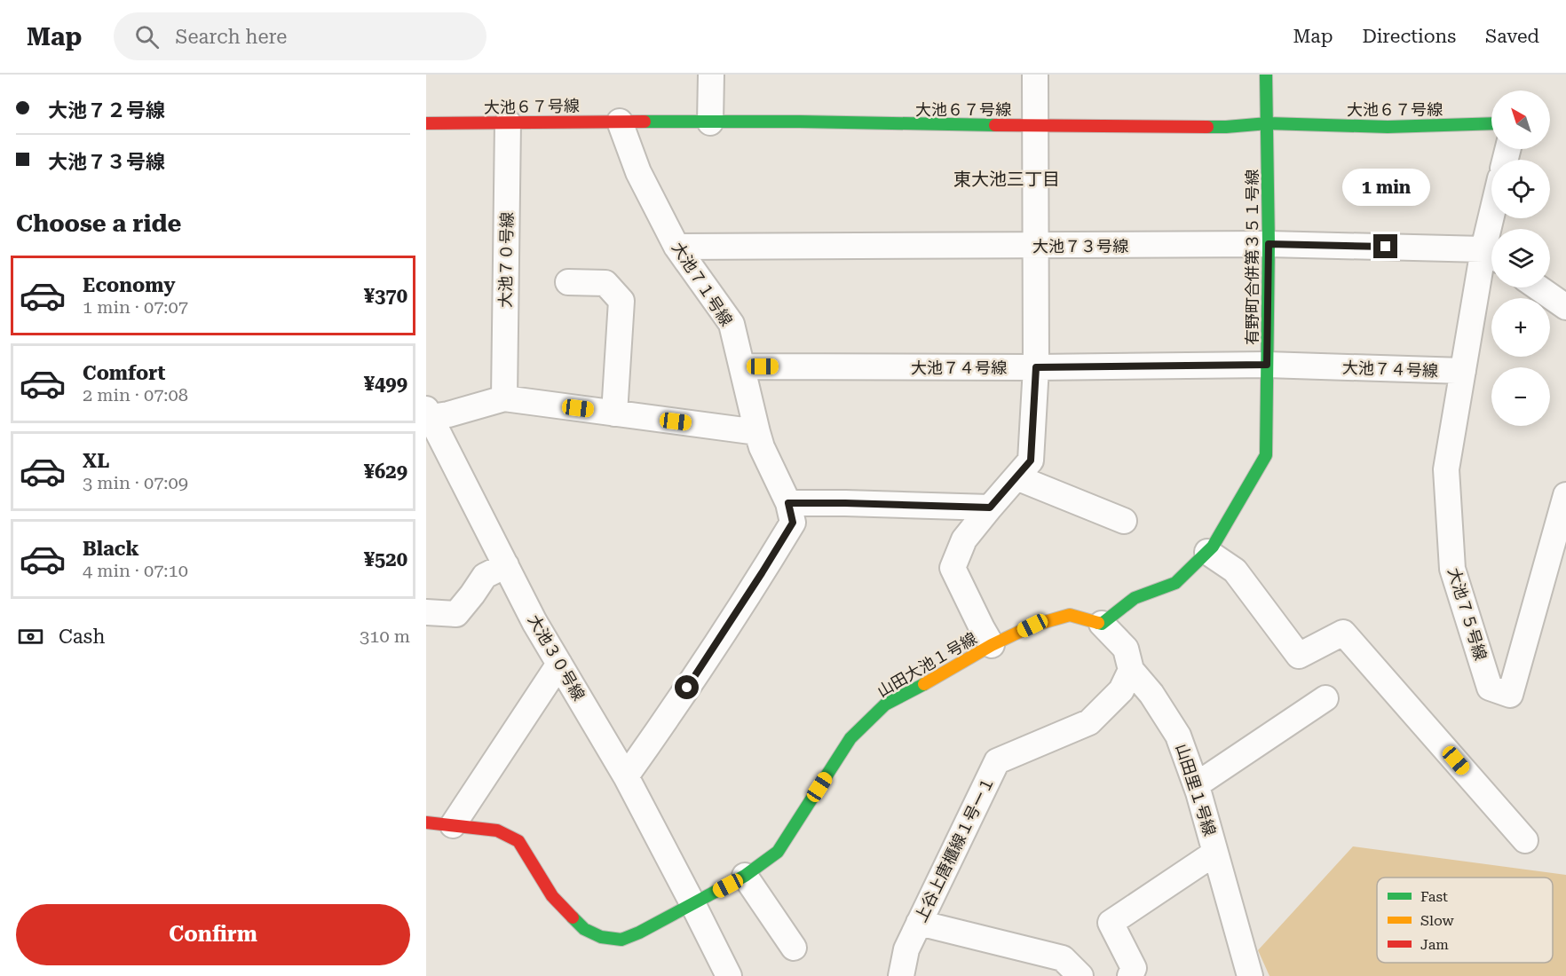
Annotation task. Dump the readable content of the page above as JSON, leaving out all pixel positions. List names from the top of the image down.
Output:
{
  "streets": {
    "street": [
      "大池６７号線",
      "大池７３号線",
      "有野町合併第３５１号線",
      "大池７０号線",
      "大池７１号線",
      "大池７４号線",
      "大池７５号線",
      "大池３０号線",
      "山田大池１号線",
      "山田里１号線",
      "上谷上唐櫃線１号ー１"
    ]
  },
  "crossings": [
    ["大池６７号線", "有野町合併第３５１号線"],
    ["大池６７号線", "大池７０号線"],
    ["大池６７号線", "大池７１号線"],
    ["大池７３号線", "有野町合併第３５１号線"],
    ["大池７３号線", "大池７１号線"],
    ["有野町合併第３５１号線", "大池７４号線"],
    ["大池７１号線", "大池７４号線"],
    ["大池７４号線", "大池７５号線"],
    ["大池３０号線", "山田大池１号線"],
    ["山田大池１号線", "山田里１号線"],
    ["山田里１号線", "上谷上唐櫃線１号ー１"]
  ],
  "districts": ["東大池三丁目"],
  "legend": ["Fast", "Slow", "Jam"],
  "north": "top left",
  "page": {
    "header": "Map",
    "search": "Search here",
    "nav": ["Map", "Directions", "Saved"],
    "banner": ["大池７２号線", "大池７３号線"],
    "map_buttons": ["+", "−"],
    "bubble": "1 min",
    "heading": "Choose a ride",
    "list": [
      {
        "name": "Economy",
        "note": "1 min · 07:07",
        "value": "¥370"
      },
      {
        "name": "Comfort",
        "note": "2 min · 07:08",
        "value": "¥499"
      },
      {
        "name": "XL",
        "note": "3 min · 07:09",
        "value": "¥629"
      },
      {
        "name": "Black",
        "note": "4 min · 07:10",
        "value": "¥520"
      }
    ],
    "pay": ["Cash", "310 m"],
    "buttons": "Confirm"
  }
}
